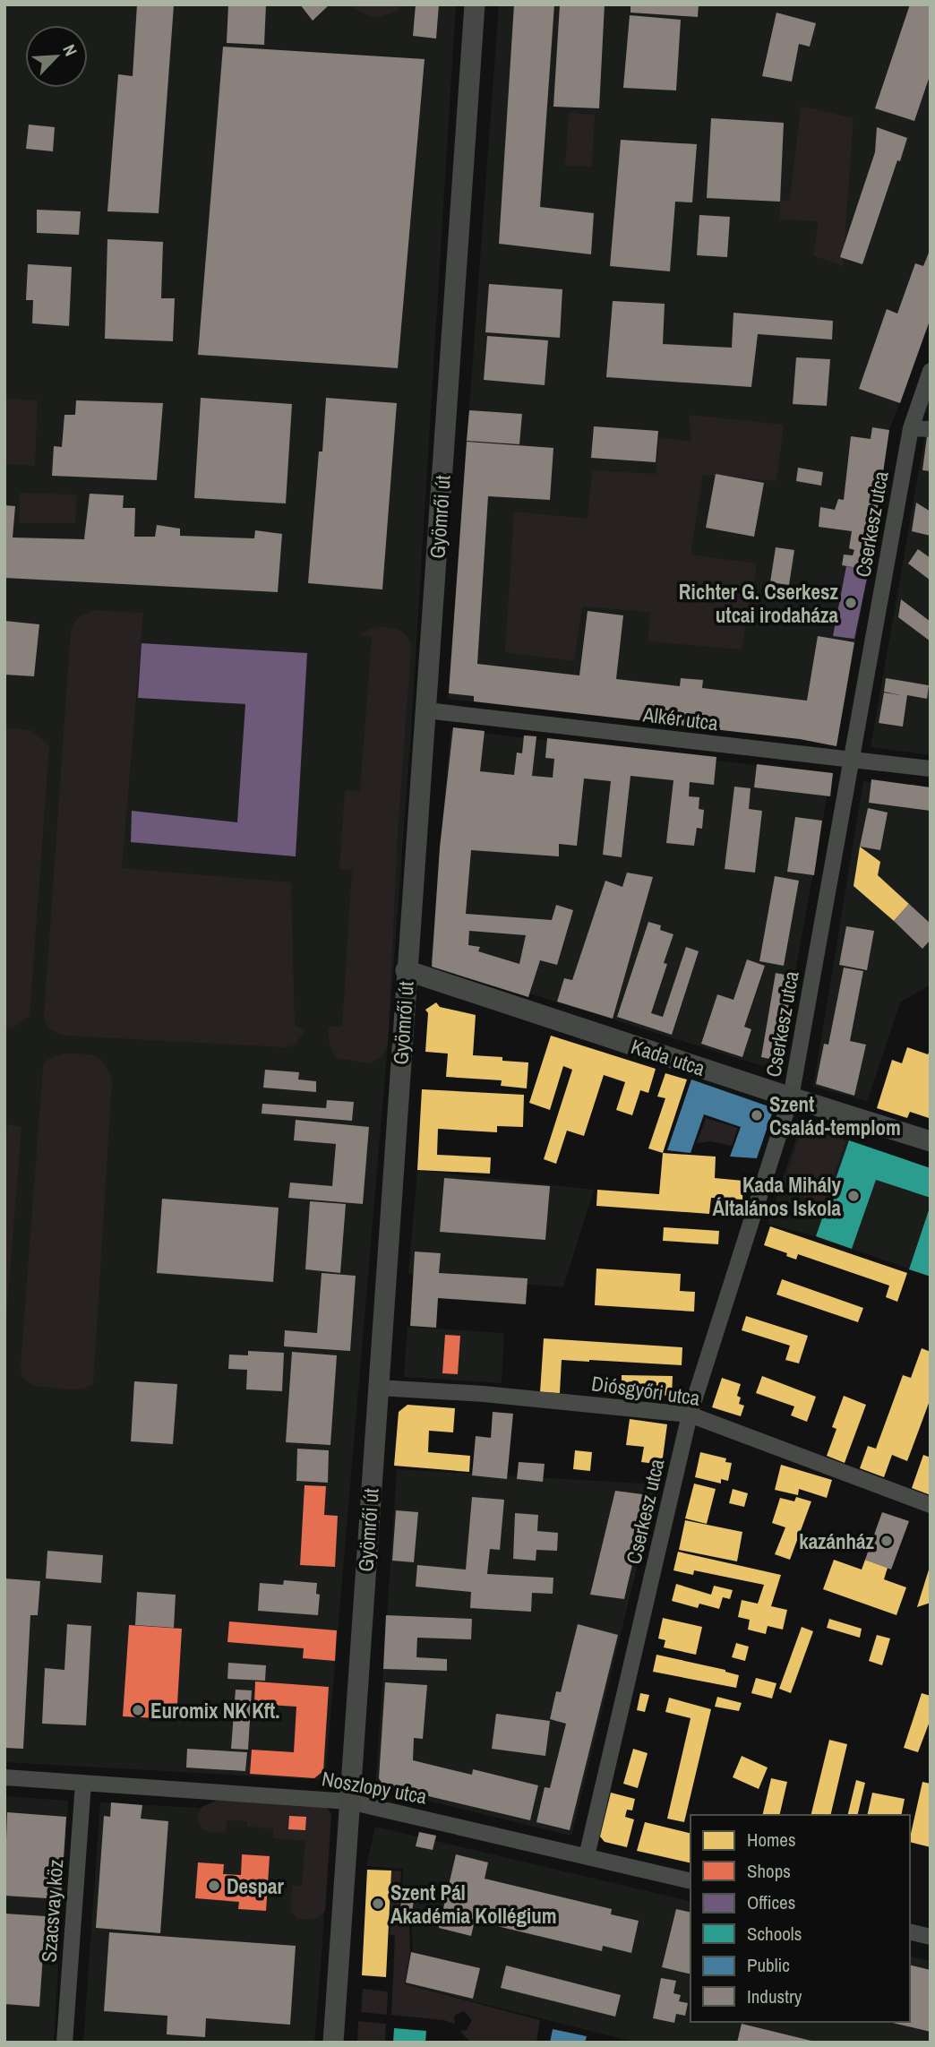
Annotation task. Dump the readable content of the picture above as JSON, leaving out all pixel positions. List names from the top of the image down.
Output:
{
  "streets": {
    "street": [
      "Gyömrői út",
      "Cserkesz utca",
      "Alkér utca",
      "Kada utca",
      "Diósgyőri utca",
      "Noszlopy utca",
      "Szacsvay köz"
    ]
  },
  "crossings": [
    ["Gyömrői út", "Alkér utca"],
    ["Gyömrői út", "Kada utca"],
    ["Gyömrői út", "Diósgyőri utca"],
    ["Gyömrői út", "Noszlopy utca"],
    ["Cserkesz utca", "Alkér utca"],
    ["Cserkesz utca", "Kada utca"],
    ["Cserkesz utca", "Diósgyőri utca"],
    ["Cserkesz utca", "Noszlopy utca"],
    ["Noszlopy utca", "Szacsvay köz"]
  ],
  "places": [
    "Richter G. Cserkesz utcai irodaháza",
    "Szent Család-templom",
    "Kada Mihály Általános Iskola",
    "kazánház",
    "Euromix NK Kft.",
    "Despar",
    "Szent Pál Akadémia Kollégium"
  ],
  "legend": [
    "Homes",
    "Shops",
    "Offices",
    "Schools",
    "Public",
    "Industry"
  ],
  "north": "top right"
}
